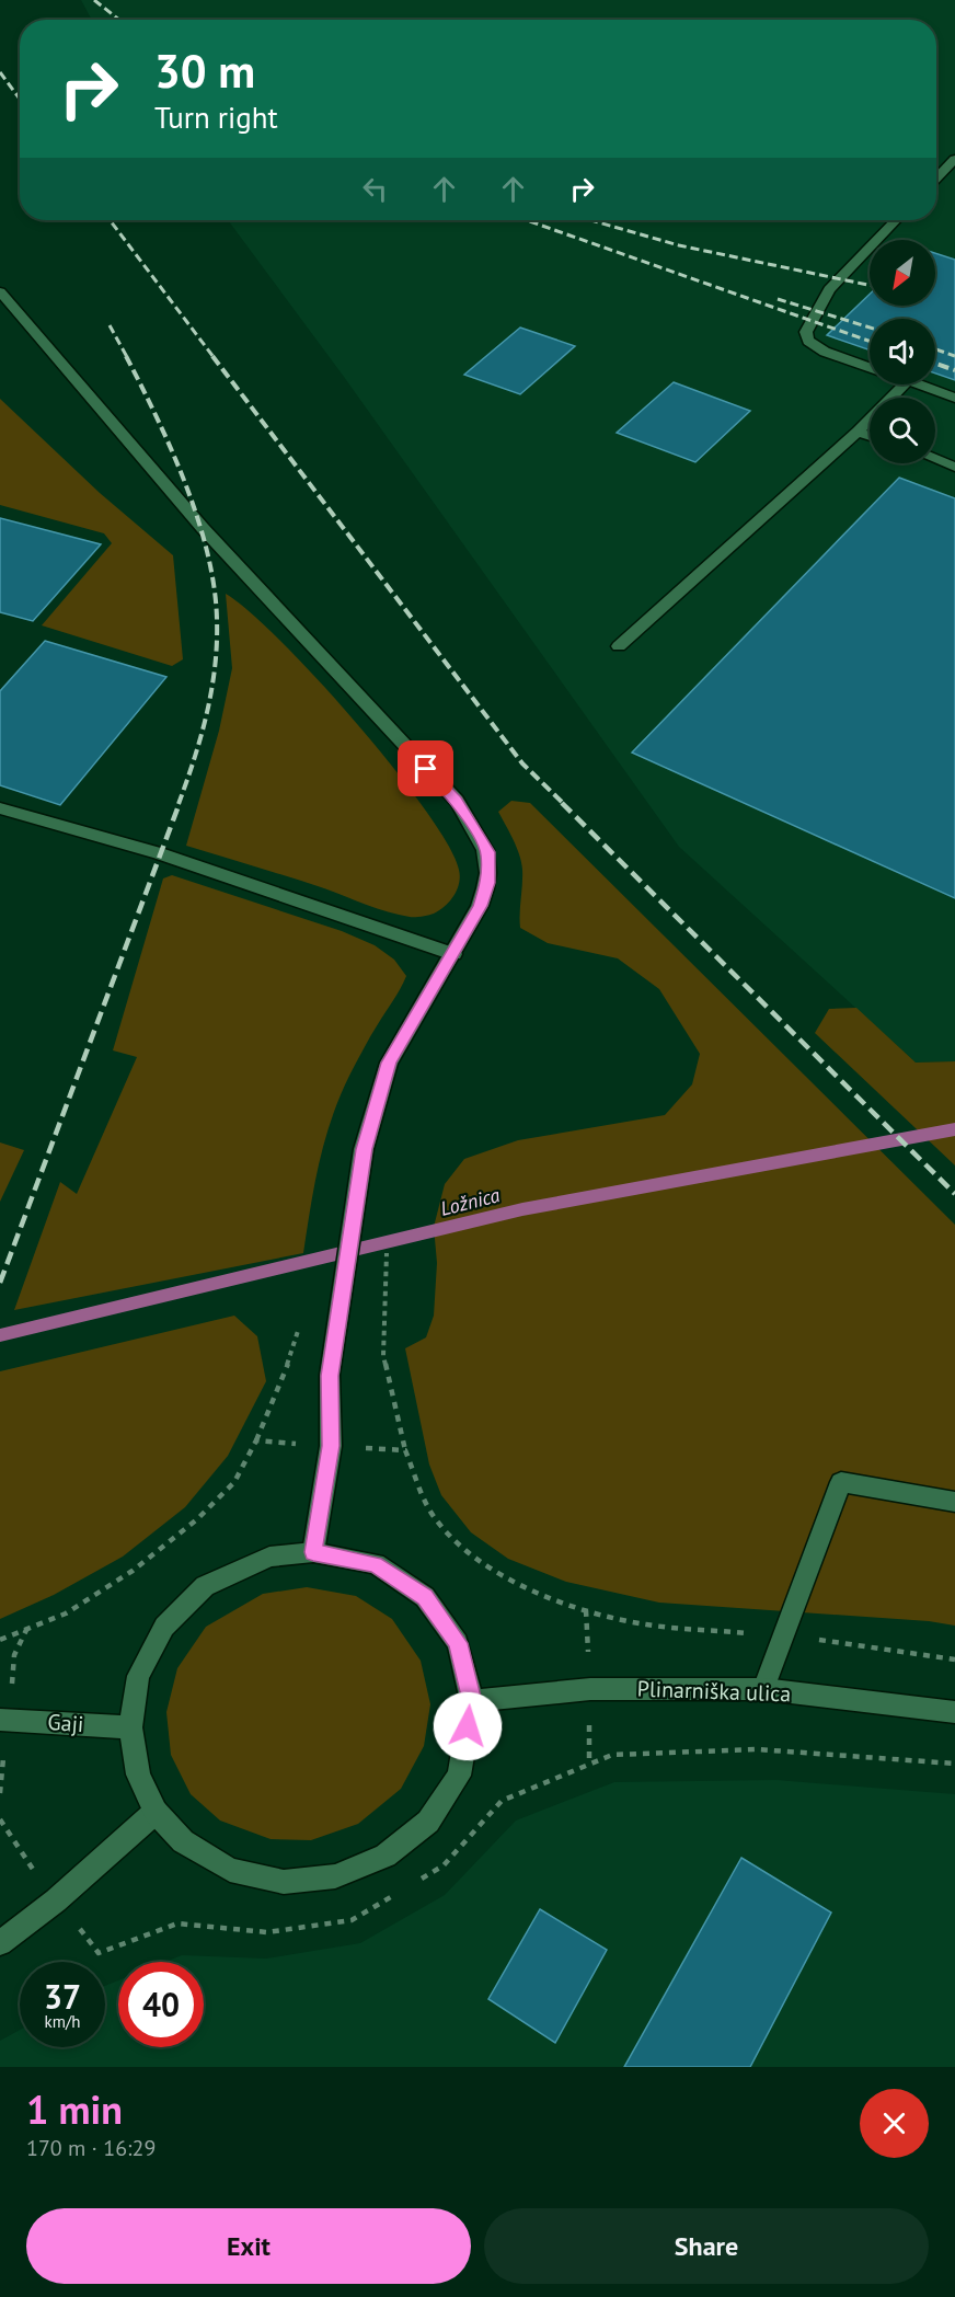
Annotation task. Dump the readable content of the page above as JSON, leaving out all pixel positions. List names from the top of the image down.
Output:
{
  "streets": {
    "street": ["Plinarniška ulica", "Gaji"]
  },
  "water": ["Ložnica"],
  "north": "bottom left",
  "page": {
    "turn": ["30 m", "Turn right"],
    "speed": "37 km/h",
    "limit": "40",
    "heading": ["1 min", "170 m · 16:29"],
    "buttons": ["Exit", "Share"]
  }
}
